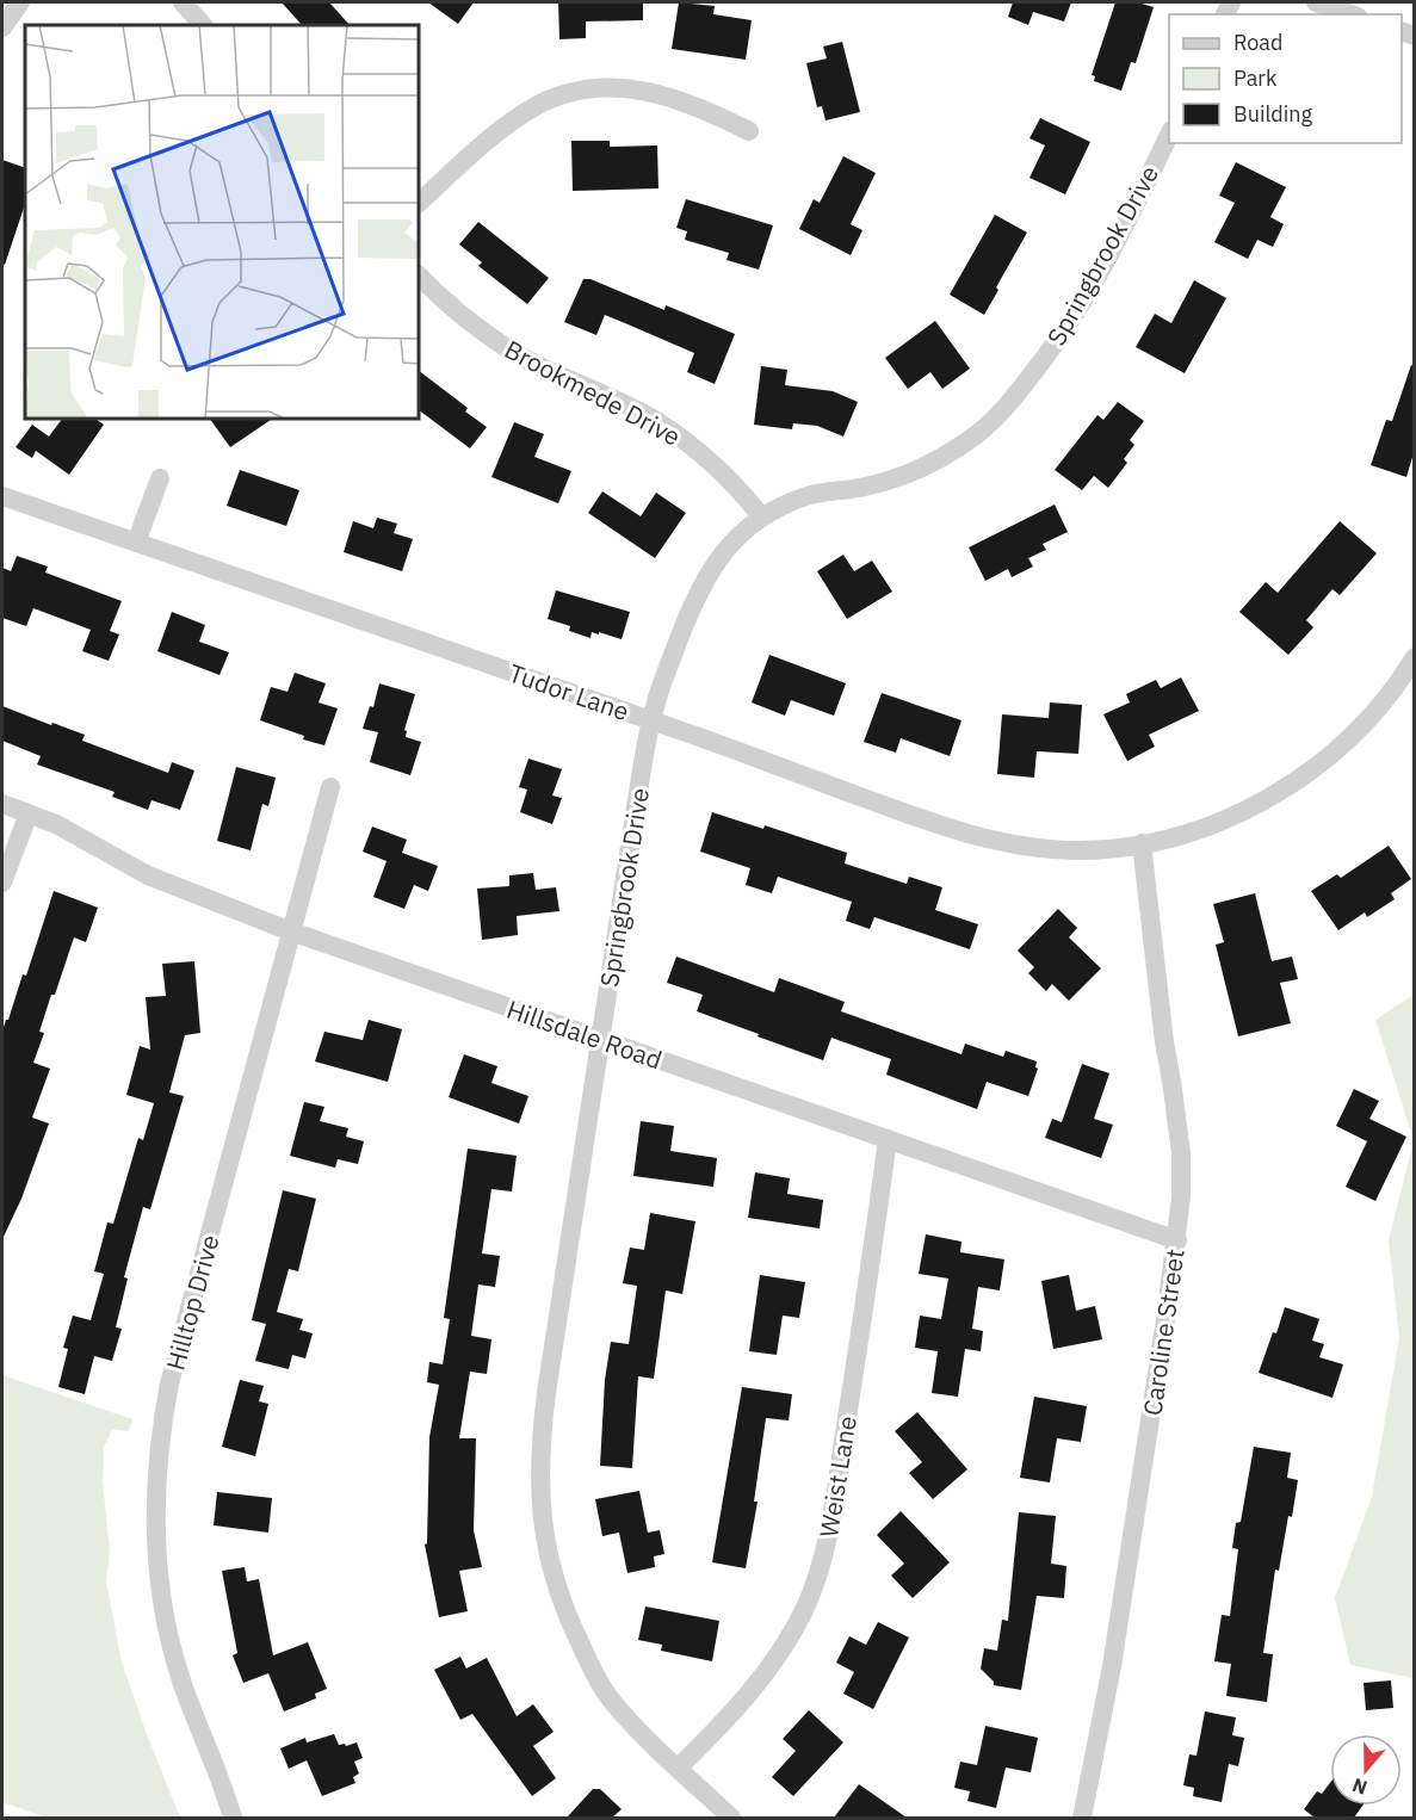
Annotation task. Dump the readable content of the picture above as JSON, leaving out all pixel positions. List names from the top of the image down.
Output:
{
  "streets": {
    "street": [
      "Springbrook Drive",
      "Brookmede Drive",
      "Tudor Lane",
      "Hillsdale Road",
      "Hilltop Drive",
      "Caroline Street",
      "Weist Lane"
    ]
  },
  "crossings": [
    ["Springbrook Drive", "Brookmede Drive"],
    ["Springbrook Drive", "Tudor Lane"],
    ["Springbrook Drive", "Hillsdale Road"],
    ["Springbrook Drive", "Weist Lane"],
    ["Tudor Lane", "Caroline Street"],
    ["Hillsdale Road", "Hilltop Drive"],
    ["Hillsdale Road", "Caroline Street"],
    ["Hillsdale Road", "Weist Lane"]
  ],
  "legend": ["Road", "Park", "Building"],
  "north": "bottom"
}
